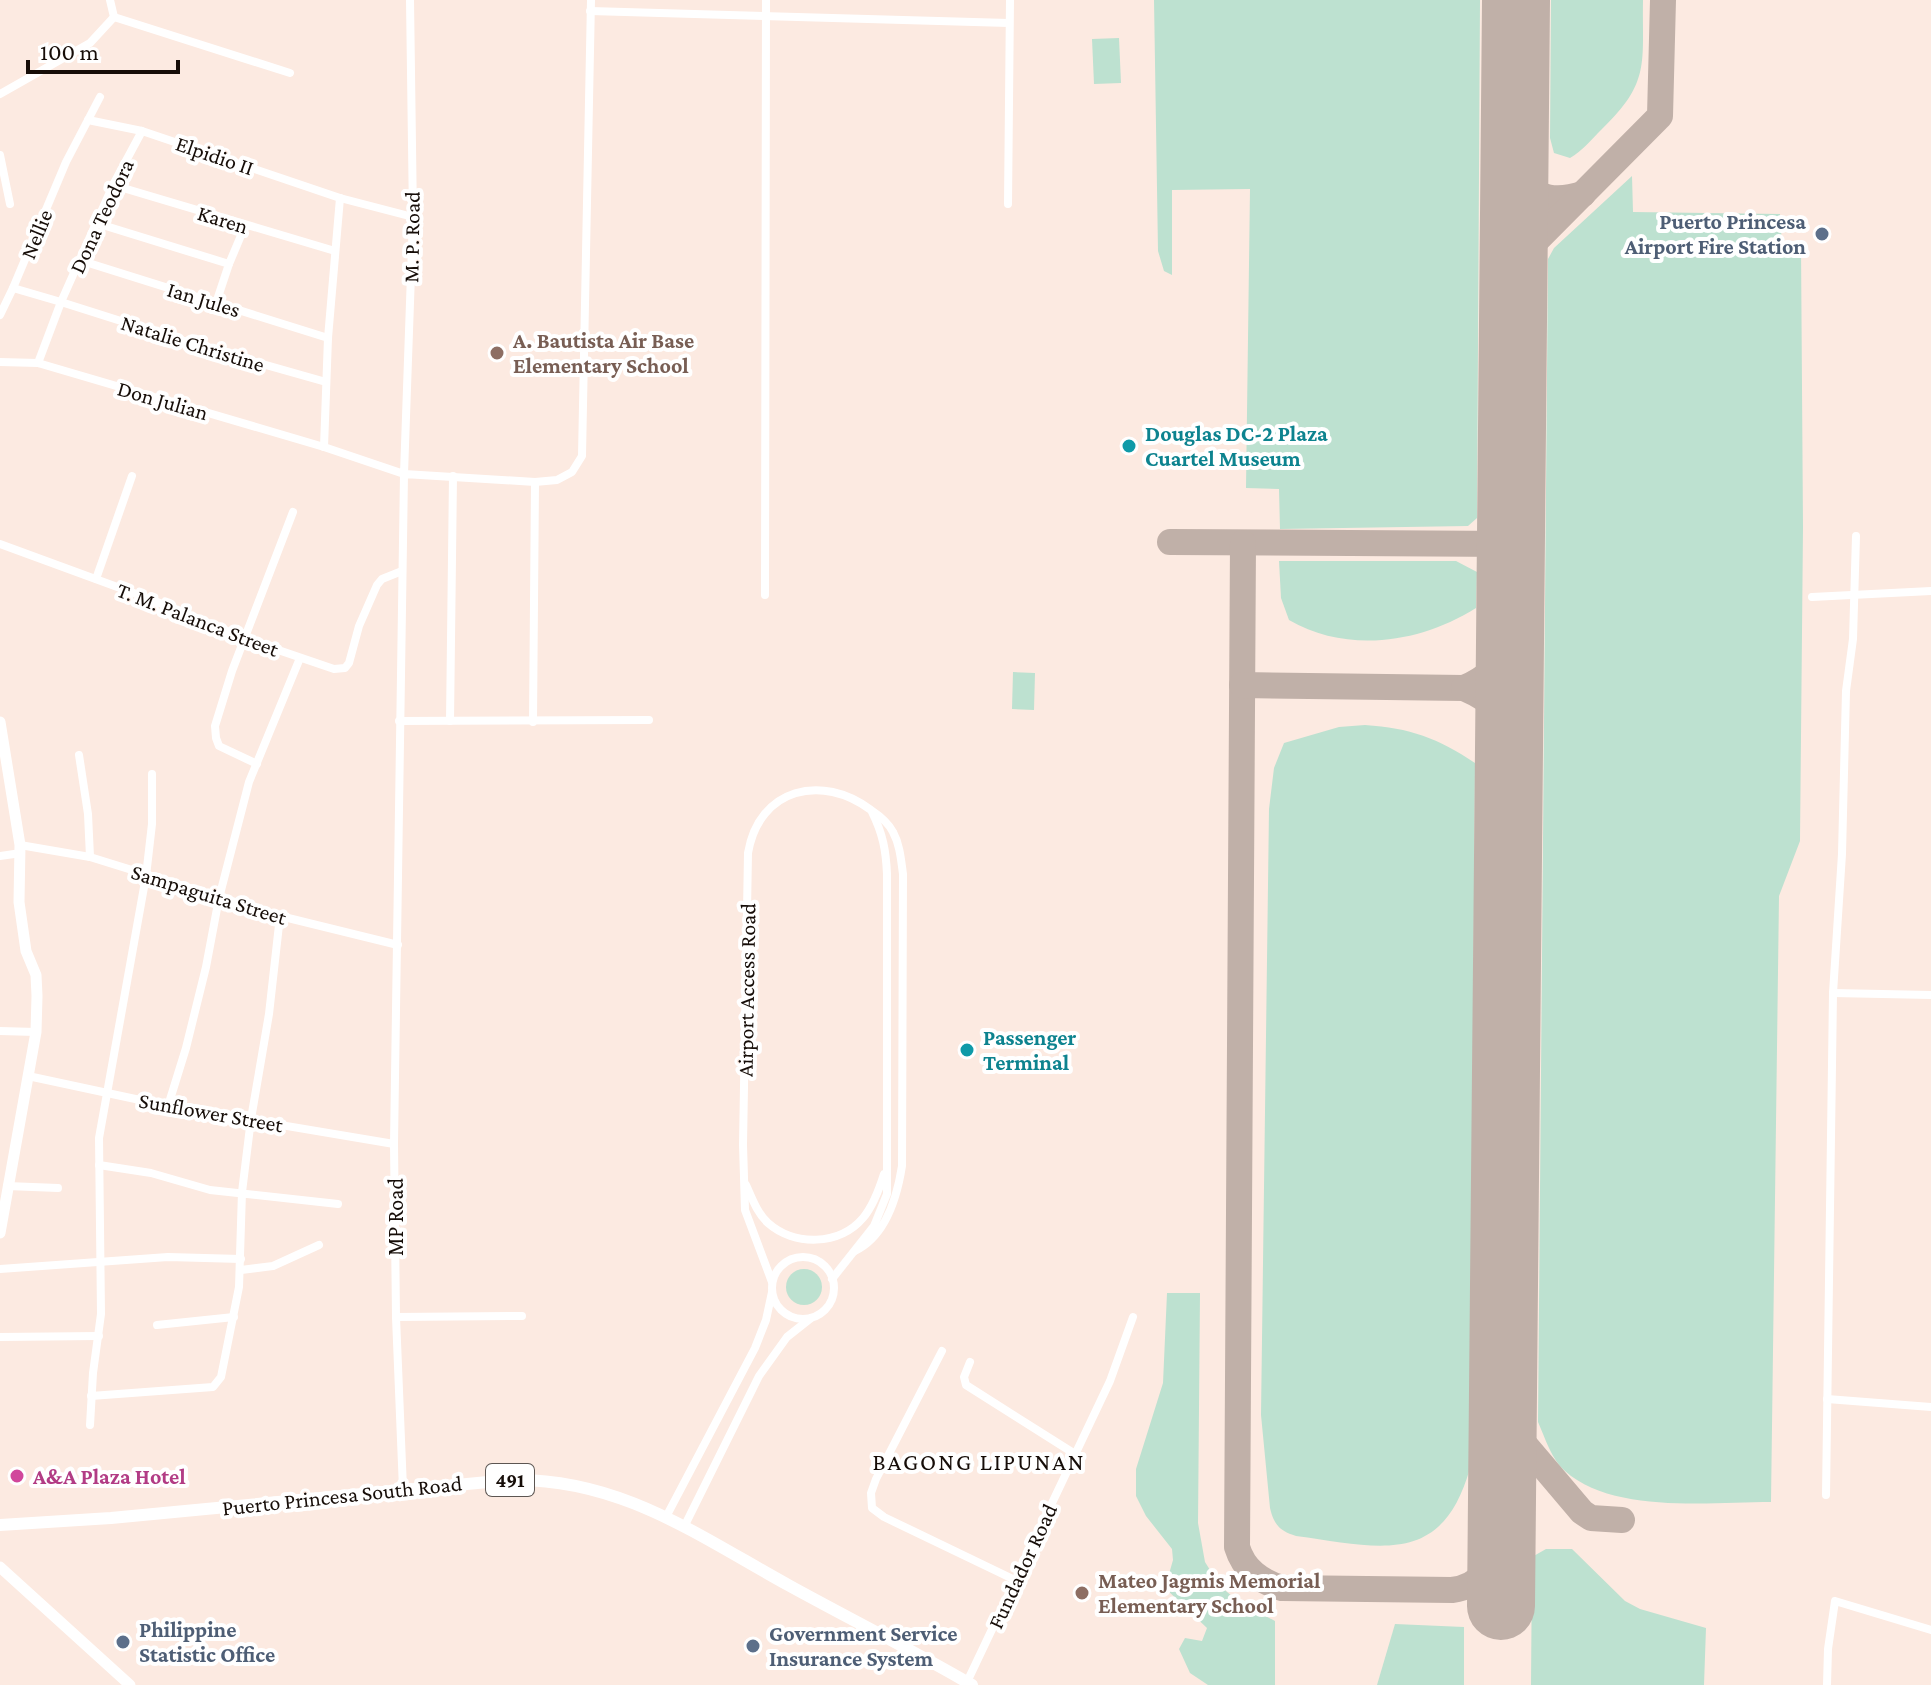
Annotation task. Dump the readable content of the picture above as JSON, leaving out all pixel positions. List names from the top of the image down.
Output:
{
  "streets": {
    "main road": ["491", "Puerto Princesa South Road"],
    "street": [
      "Elpidio II",
      "Dona Teodora",
      "Karen",
      "Nellie",
      "M. P. Road",
      "Ian Jules",
      "Natalie Christine",
      "Don Julian",
      "T. M. Palanca Street",
      "Sampaguita Street",
      "Airport Access Road",
      "Sunflower Street",
      "MP Road",
      "Fundador Road"
    ]
  },
  "crossings": [
    ["Elpidio II", "Dona Teodora"],
    ["Elpidio II", "Nellie"],
    ["Elpidio II", "M. P. Road"],
    ["Dona Teodora", "Karen"],
    ["Dona Teodora", "Nellie"],
    ["Dona Teodora", "Ian Jules"],
    ["Dona Teodora", "Natalie Christine"],
    ["Nellie", "Natalie Christine"],
    ["M. P. Road", "Don Julian"],
    ["M. P. Road", "T. M. Palanca Street"],
    ["M. P. Road", "MP Road"],
    ["Sampaguita Street", "MP Road"],
    ["Sunflower Street", "MP Road"],
    ["MP Road", "Puerto Princesa South Road"],
    ["Puerto Princesa South Road", "Fundador Road"]
  ],
  "districts": ["BAGONG LIPUNAN"],
  "places": [
    "Puerto Princesa Airport Fire Station",
    "A. Bautista Air Base Elementary School",
    "Douglas DC-2 Plaza Cuartel Museum",
    "Passenger Terminal",
    "A&A Plaza Hotel",
    "Mateo Jagmis Memorial Elementary School",
    "Philippine Statistic Office",
    "Government Service Insurance System"
  ],
  "scale_bar": "100 m"
}
